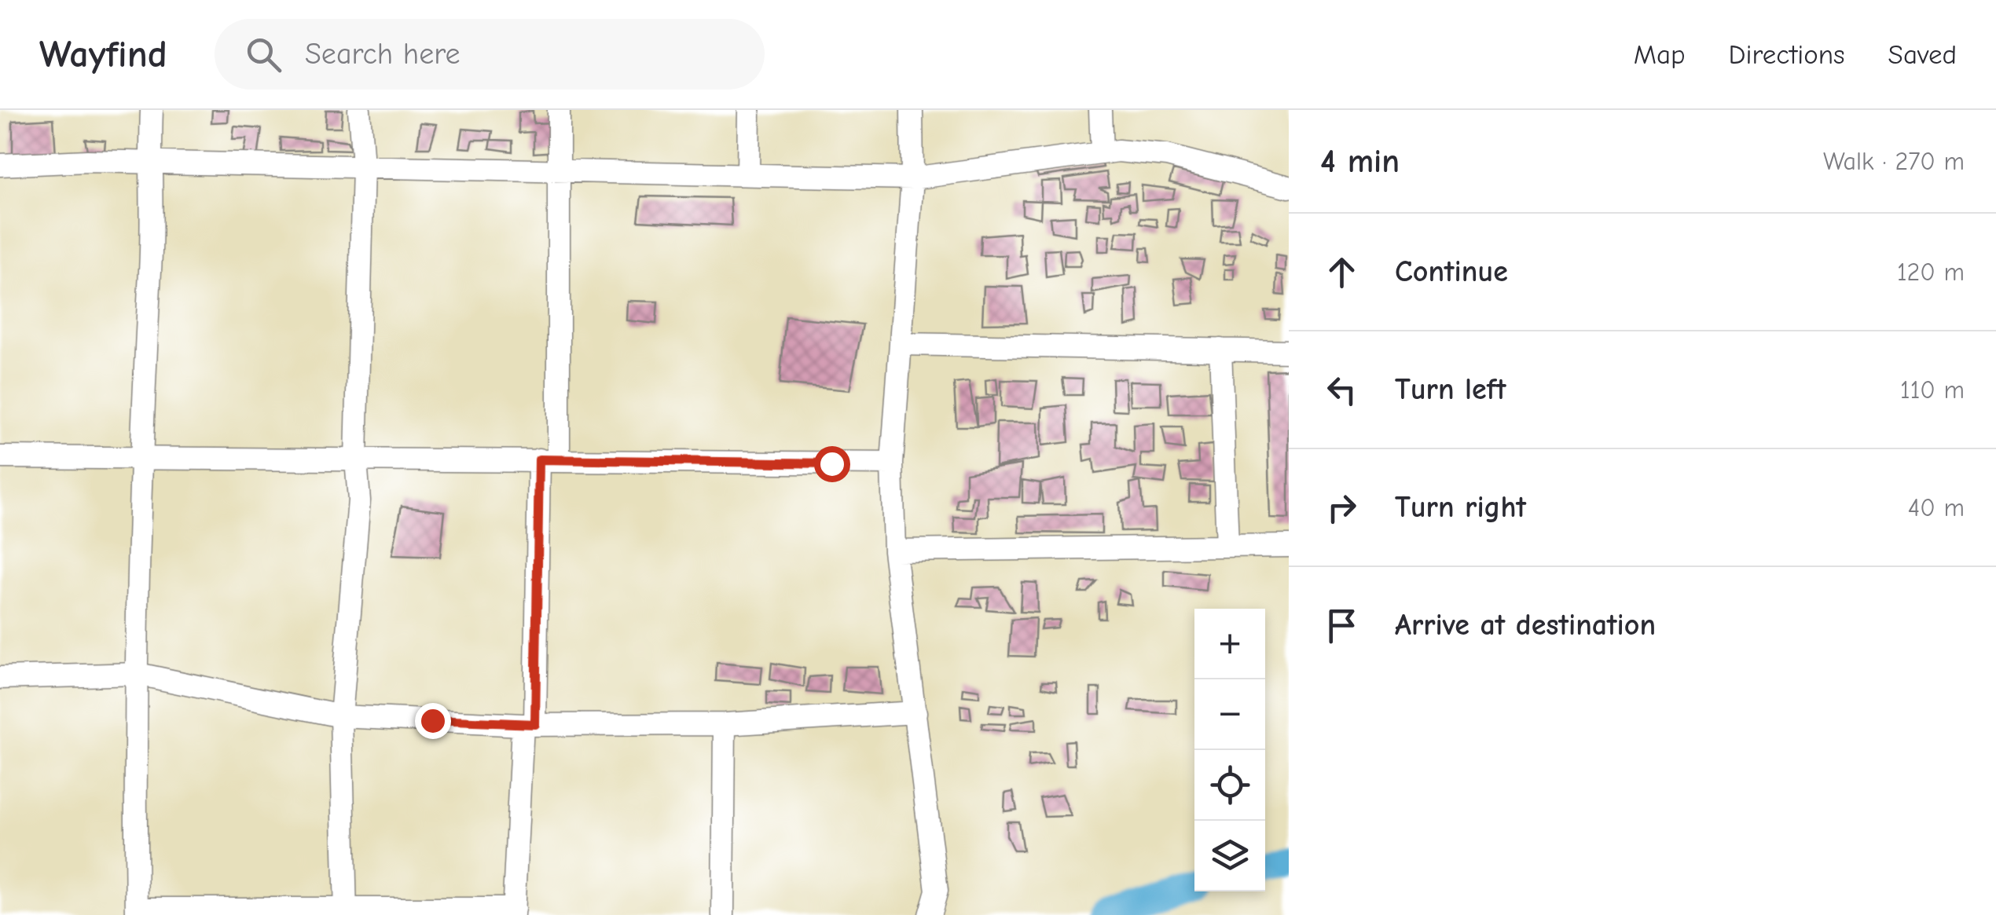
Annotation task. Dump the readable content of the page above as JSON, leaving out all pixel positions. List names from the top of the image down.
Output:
{
  "page": {
    "header": "Wayfind",
    "search": "Search here",
    "nav": ["Map", "Directions", "Saved"],
    "heading": ["4 min", "Walk · 270 m"],
    "list": [
      ["Continue", "120 m"],
      ["Turn left", "110 m"],
      ["Turn right", "40 m"],
      "Arrive at destination"
    ],
    "map_buttons": ["+", "−"]
  }
}
